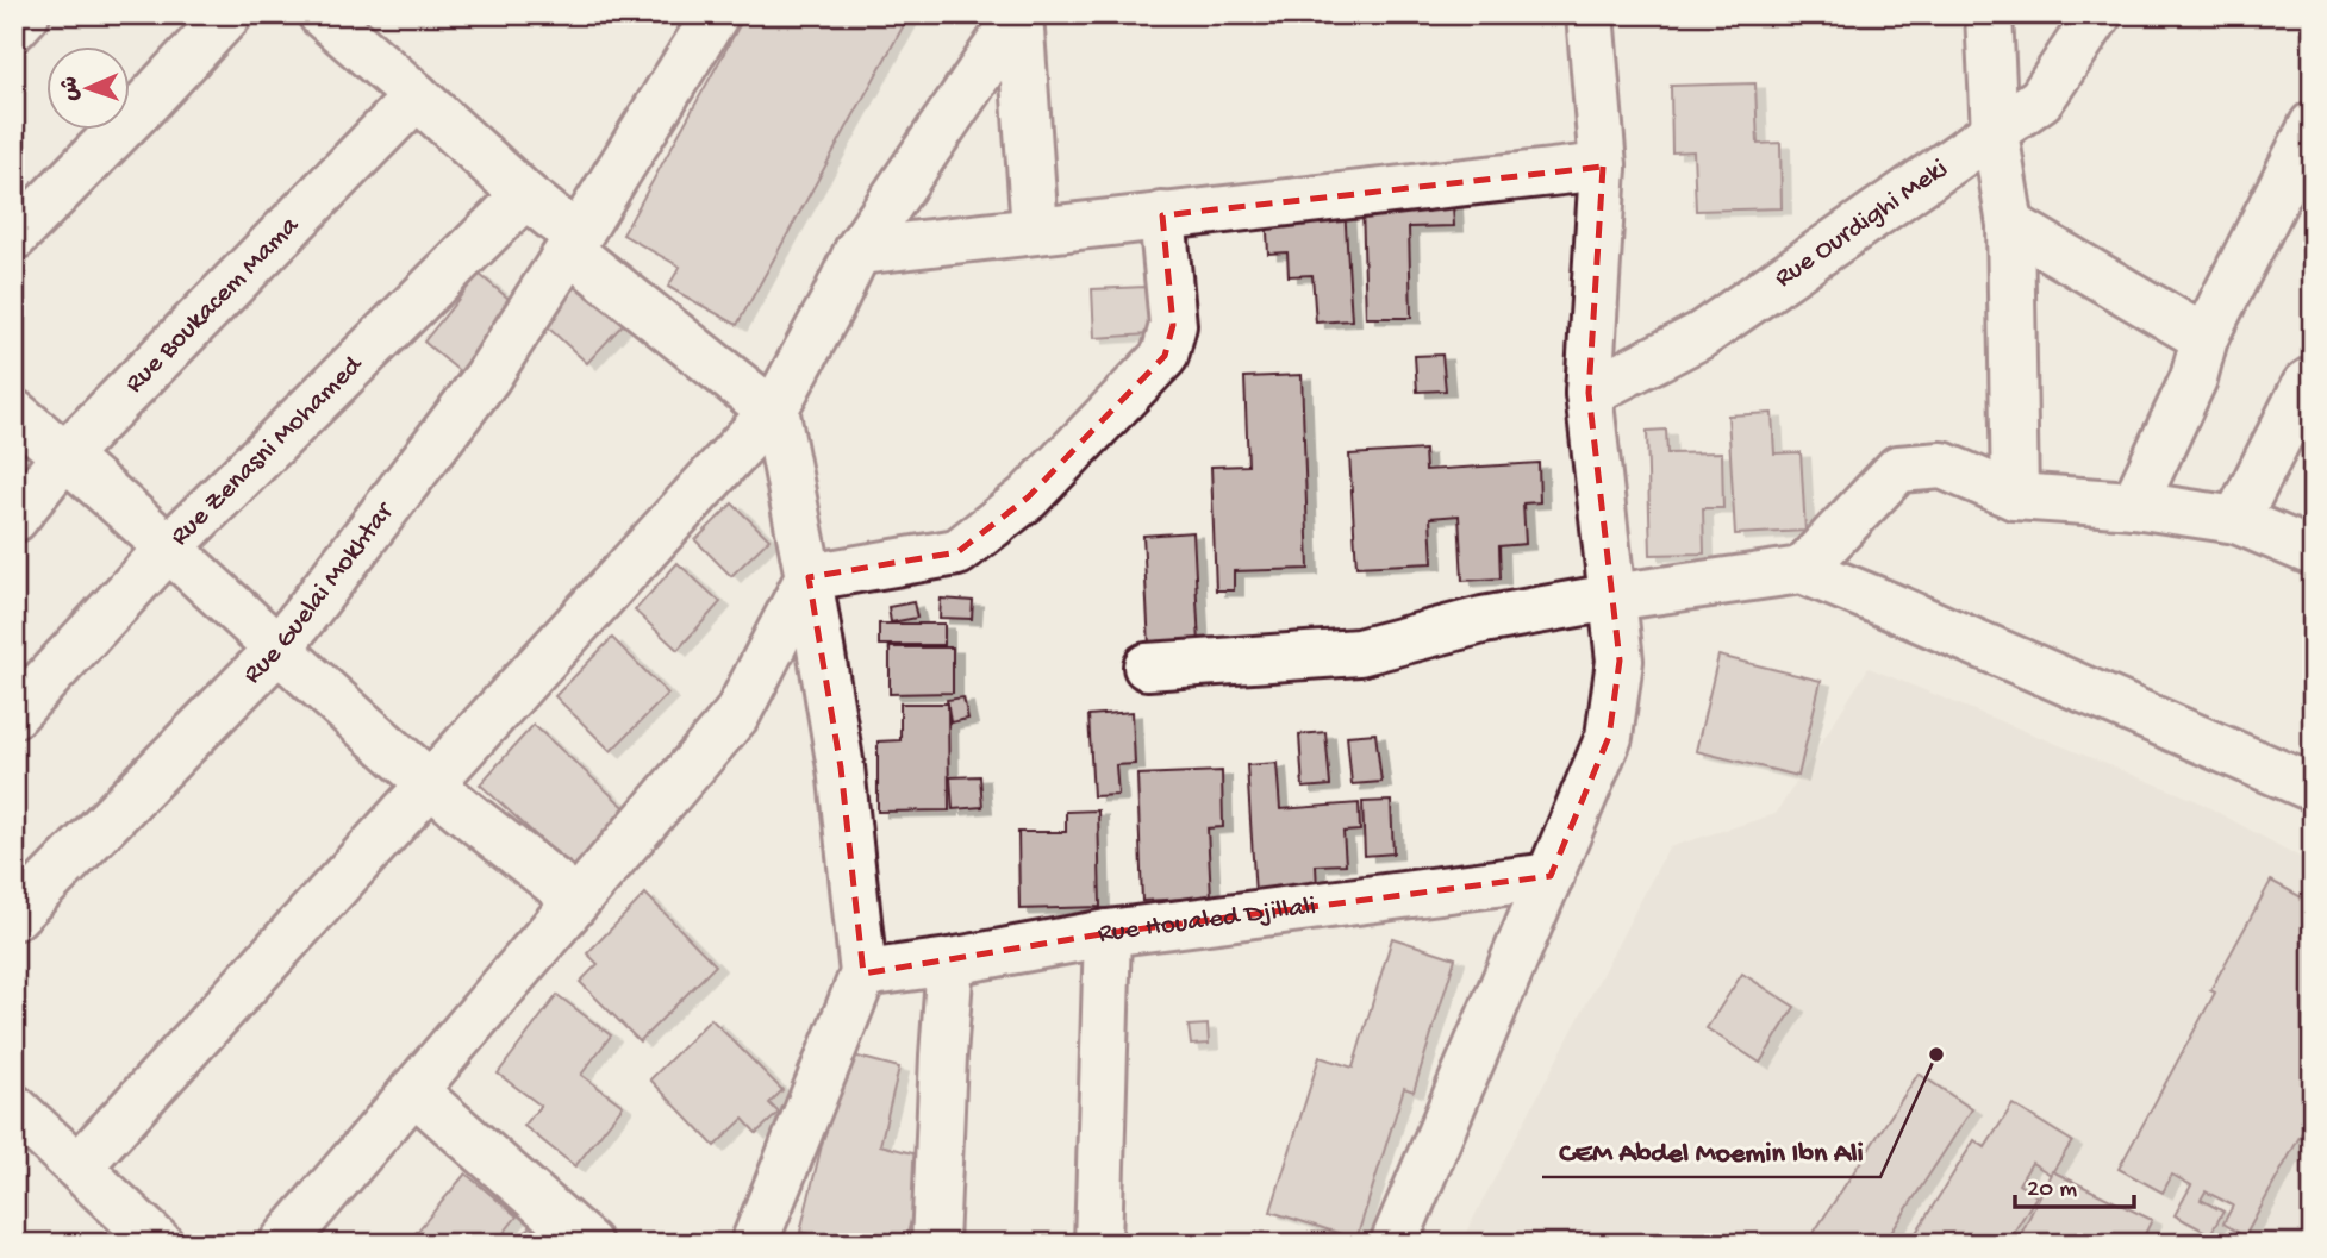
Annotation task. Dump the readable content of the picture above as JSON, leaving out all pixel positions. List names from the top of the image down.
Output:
{
  "streets": {
    "street": [
      "Rue Ourdighi Meki",
      "Rue Boukacem Mama",
      "Rue Zenasni Mohamed",
      "Rue Guelai Mokhtar",
      "Rue Houaled Djillali"
    ]
  },
  "places": ["CEM Abdel Moemin Ibn Ali"],
  "scale_bar": "20 m",
  "north": "left"
}
